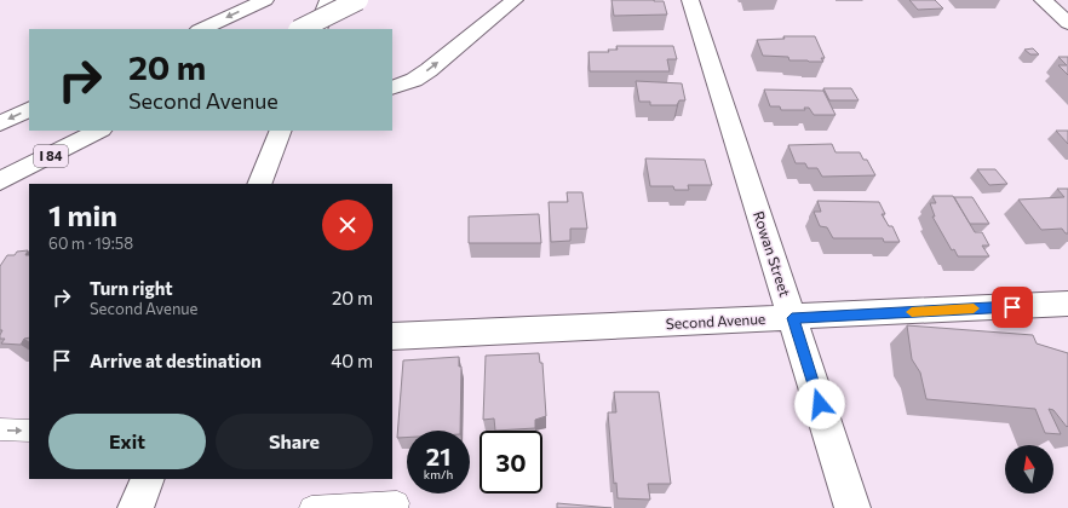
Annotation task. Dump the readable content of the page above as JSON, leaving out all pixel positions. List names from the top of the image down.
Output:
{
  "streets": {
    "main road": ["I 84", "Rowan Street", "Second Avenue"]
  },
  "crossings": [
    ["Rowan Street", "Second Avenue"]
  ],
  "north": "top",
  "page": {
    "turn": ["20 m", "Second Avenue"],
    "heading": ["1 min", "60 m · 19:58"],
    "list": [
      {
        "name": "Turn right",
        "note": "Second Avenue",
        "value": "20 m"
      },
      {
        "name": "Arrive at destination",
        "value": "40 m"
      }
    ],
    "buttons": ["Exit", "Share"],
    "speed": "21 km/h",
    "limit": "30"
  }
}
